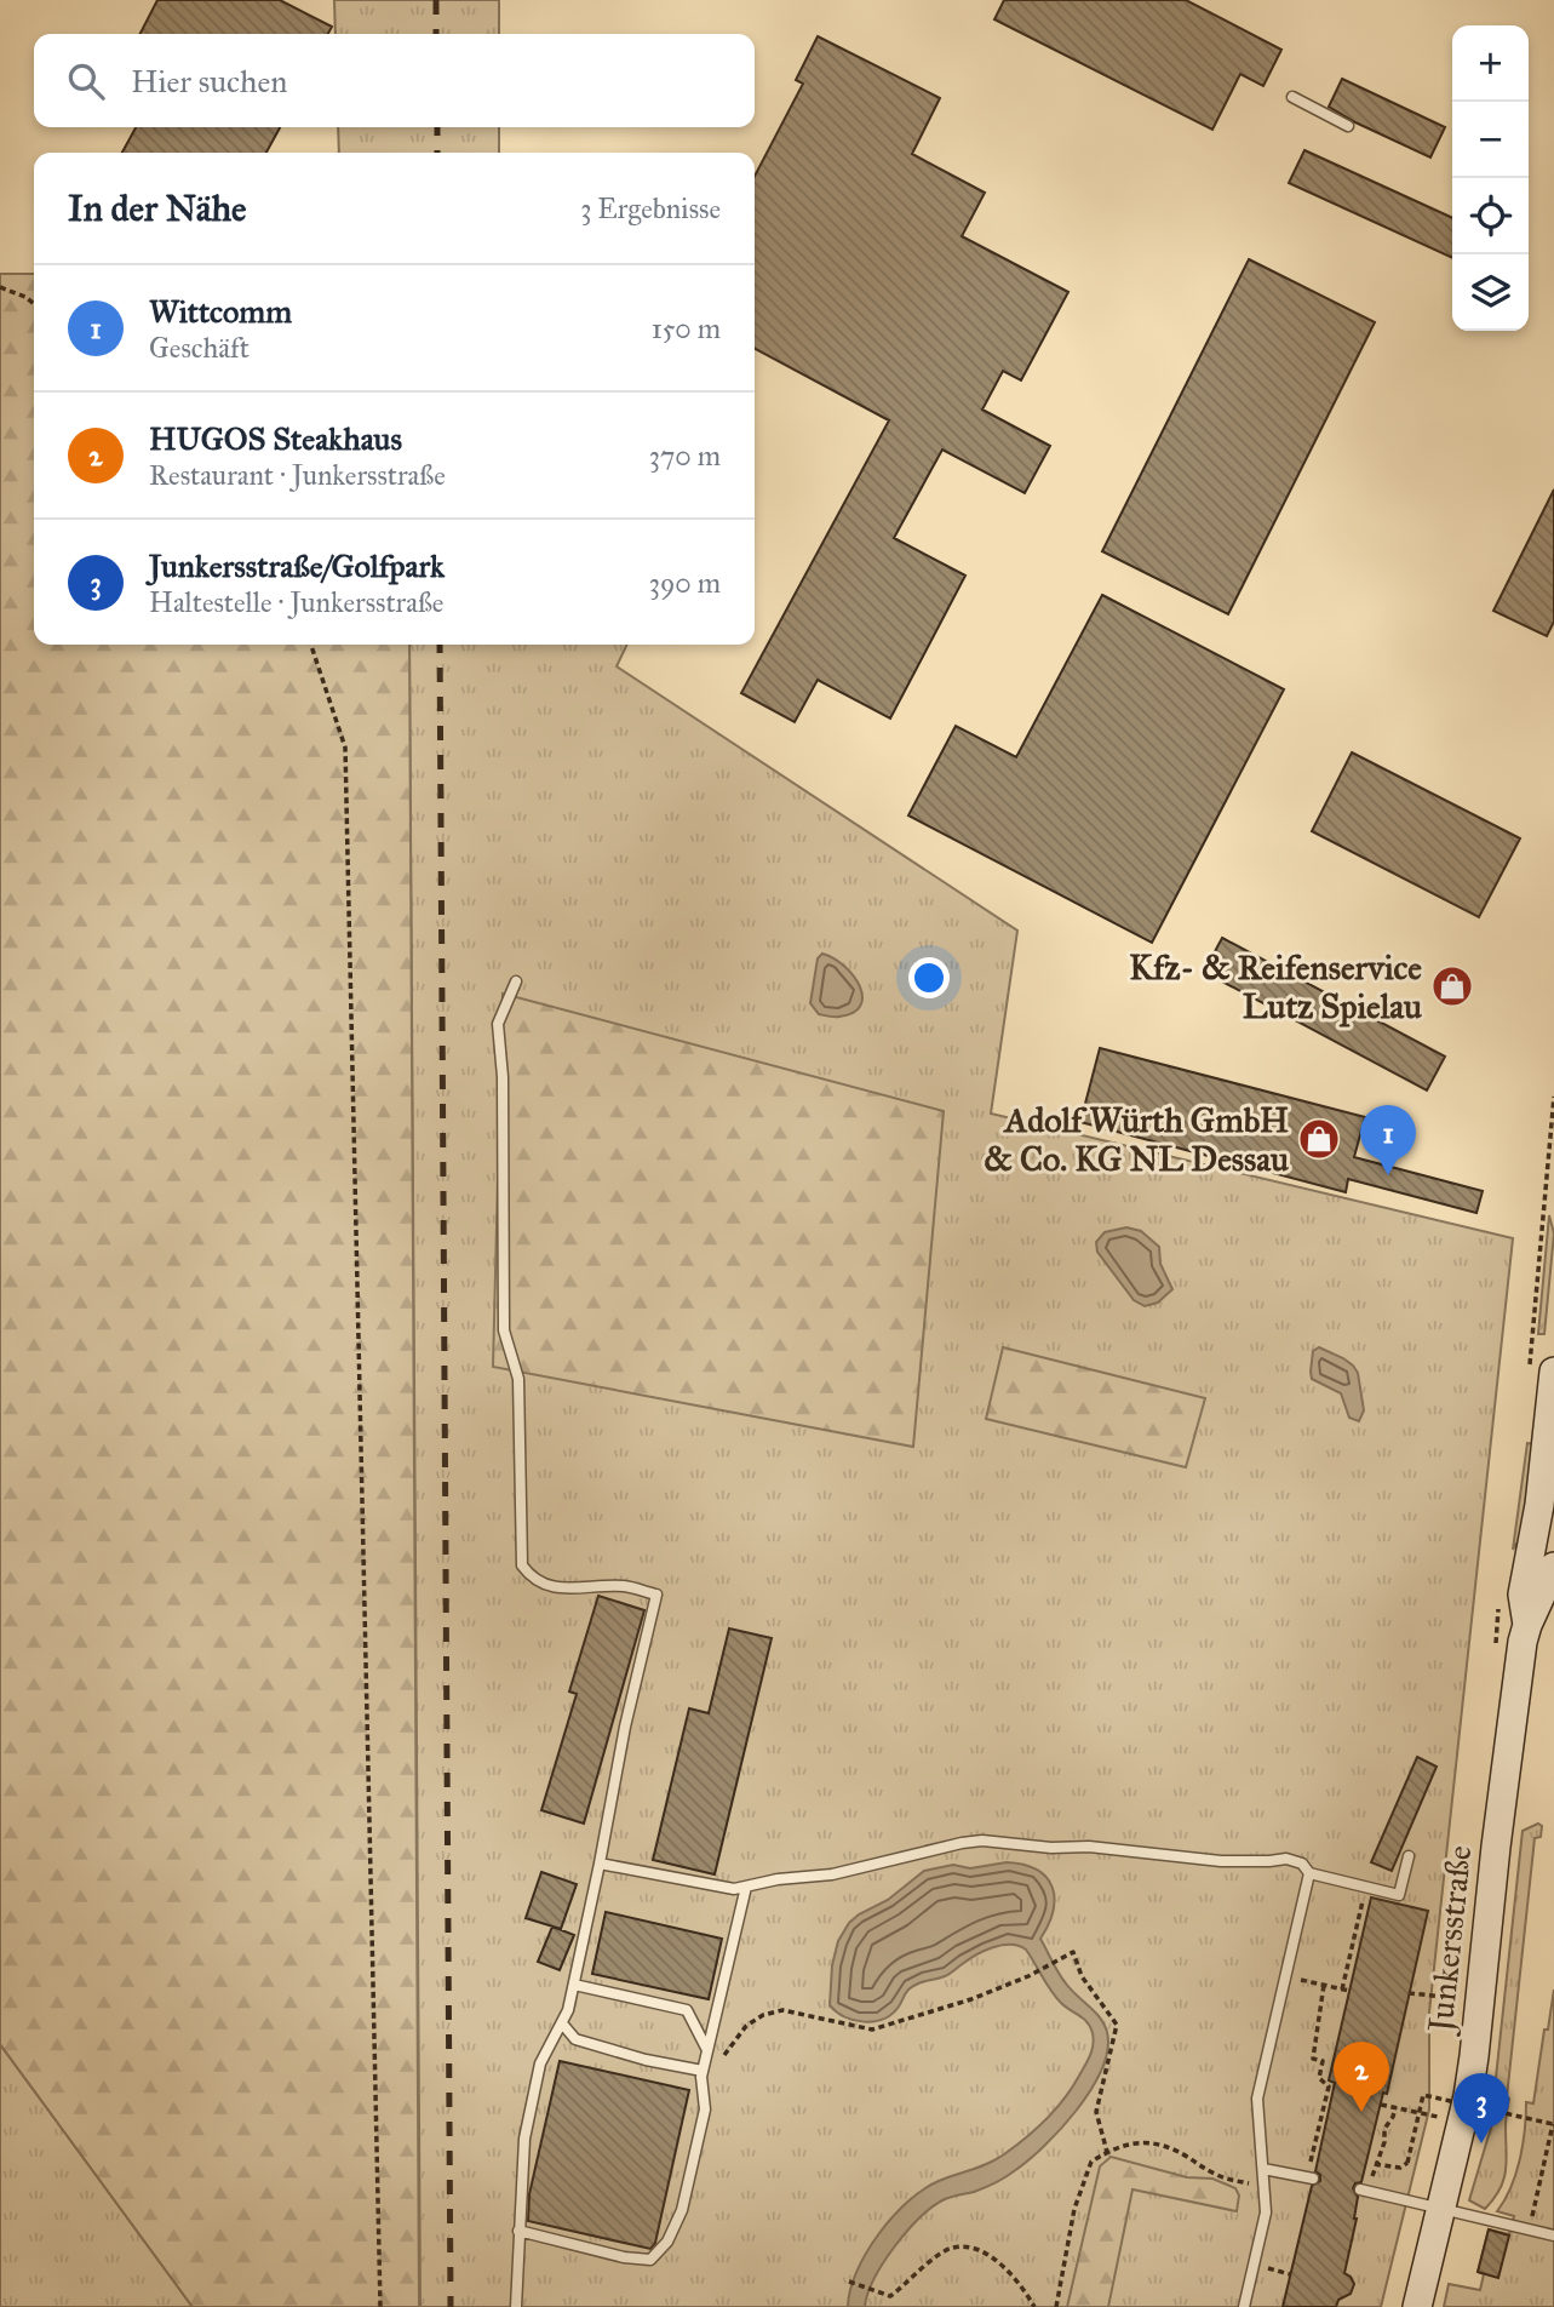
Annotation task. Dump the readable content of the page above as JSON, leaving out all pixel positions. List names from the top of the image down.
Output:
{
  "streets": {
    "main road": ["Junkersstraße"]
  },
  "places": {
    "shop": ["Kfz- & Reifenservice Lutz Spielau", "Adolf Würth GmbH & Co. KG NL Dessau"]
  },
  "page": {
    "map_buttons": ["+", "−"],
    "search": "Hier suchen",
    "heading": ["In der Nähe", "3 Ergebnisse"],
    "list": [
      {
        "mark": "1",
        "name": "Wittcomm",
        "note": "Geschäft",
        "value": "150 m"
      },
      {
        "mark": "2",
        "name": "HUGOS Steakhaus",
        "note": "Restaurant · Junkersstraße",
        "value": "370 m"
      },
      {
        "mark": "3",
        "name": "Junkersstraße/Golfpark",
        "note": "Haltestelle · Junkersstraße",
        "value": "390 m"
      }
    ],
    "pins": ["1", "2", "3"]
  }
}
